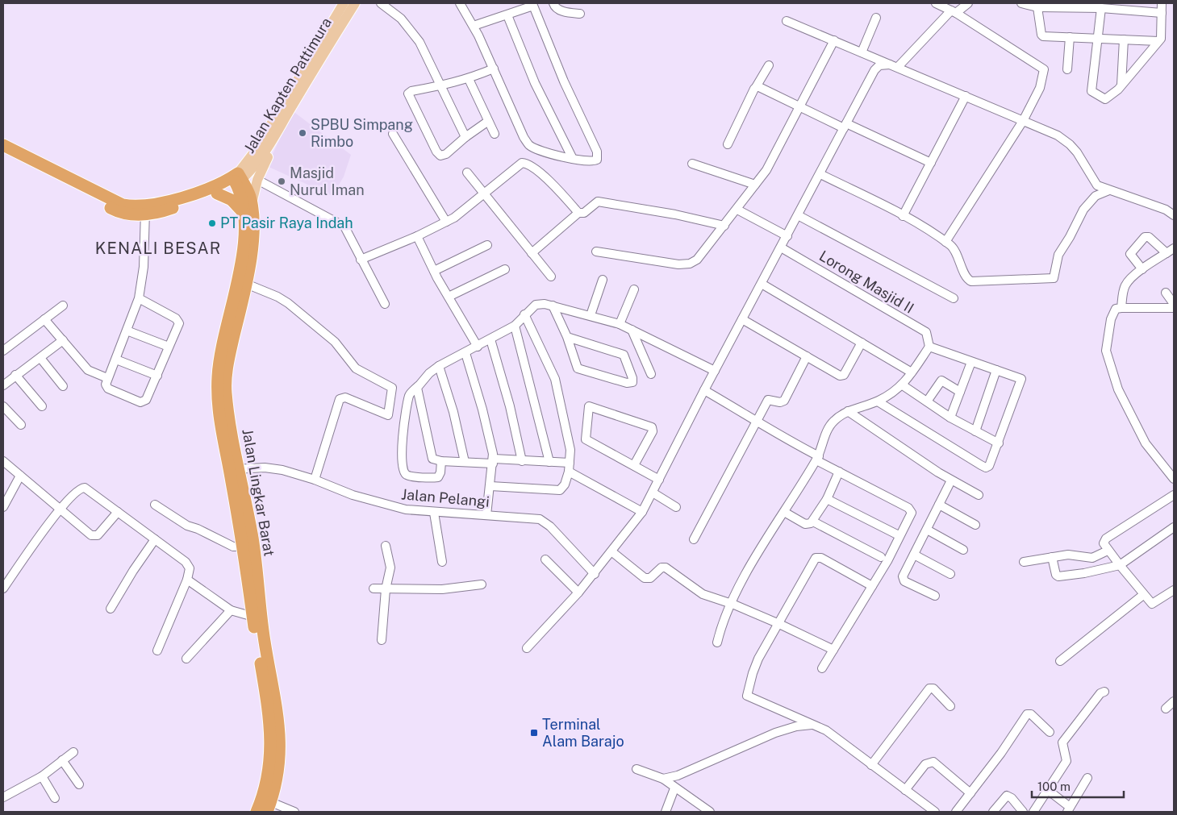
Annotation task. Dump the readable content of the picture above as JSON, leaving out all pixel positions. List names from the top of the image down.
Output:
{
  "streets": {
    "highway": ["Jalan Lingkar Barat"],
    "main road": ["Jalan Kapten Pattimura"],
    "street": ["Lorong Masjid II", "Jalan Pelangi"]
  },
  "crossings": [
    ["Jalan Kapten Pattimura", "Jalan Lingkar Barat"],
    ["Jalan Lingkar Barat", "Jalan Pelangi"]
  ],
  "districts": ["KENALI BESAR"],
  "places": {
    "other": ["SPBU Simpang Rimbo", "Masjid Nurul Iman", "PT Pasir Raya Indah"],
    "transit": ["Terminal Alam Barajo"]
  },
  "scale_bar": "100 m"
}
